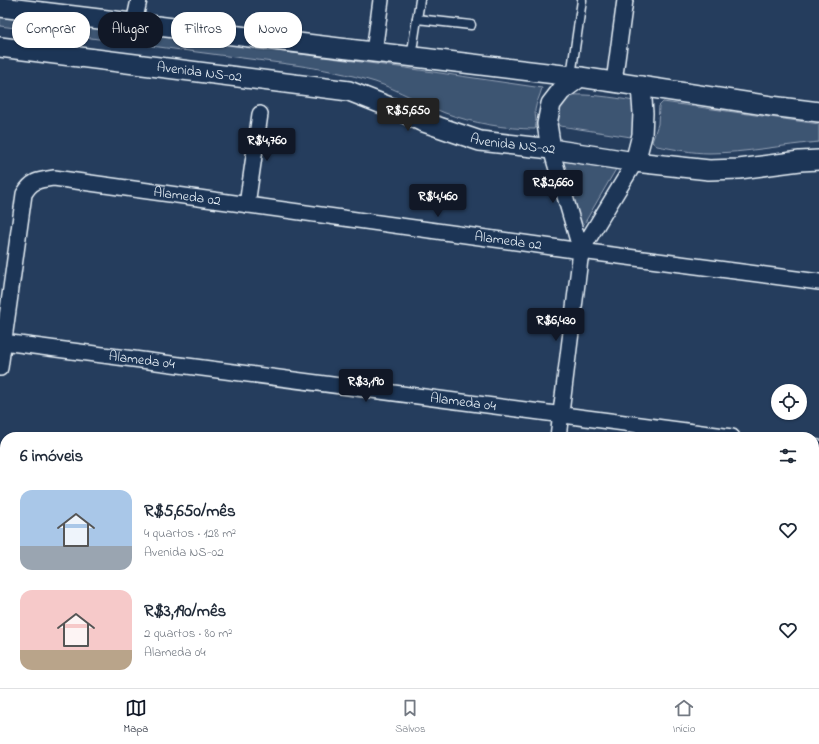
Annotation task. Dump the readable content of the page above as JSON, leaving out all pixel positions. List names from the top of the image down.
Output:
{
  "streets": {
    "street": ["Avenida NS-02", "Alameda 02", "Alameda 04"]
  },
  "crossings": [
    ["Alameda 02", "Alameda 04"]
  ],
  "page": {
    "chip": [
      "Comprar",
      "Alugar",
      "Filtros",
      "Novo"
    ],
    "price": [
      "R$5,650",
      "R$4,760",
      "R$2,660",
      "R$4,460",
      "R$6,430",
      "R$3,190"
    ],
    "heading": "6 imóveis",
    "list": [
      {
        "name": "R$5,650/mês",
        "note": "4 quartos · 128 m² · Avenida NS-02"
      },
      {
        "name": "R$3,190/mês",
        "note": "2 quartos · 80 m² · Alameda 04"
      }
    ],
    "tabs": ["Mapa", "Salvos", "Início"]
  }
}
